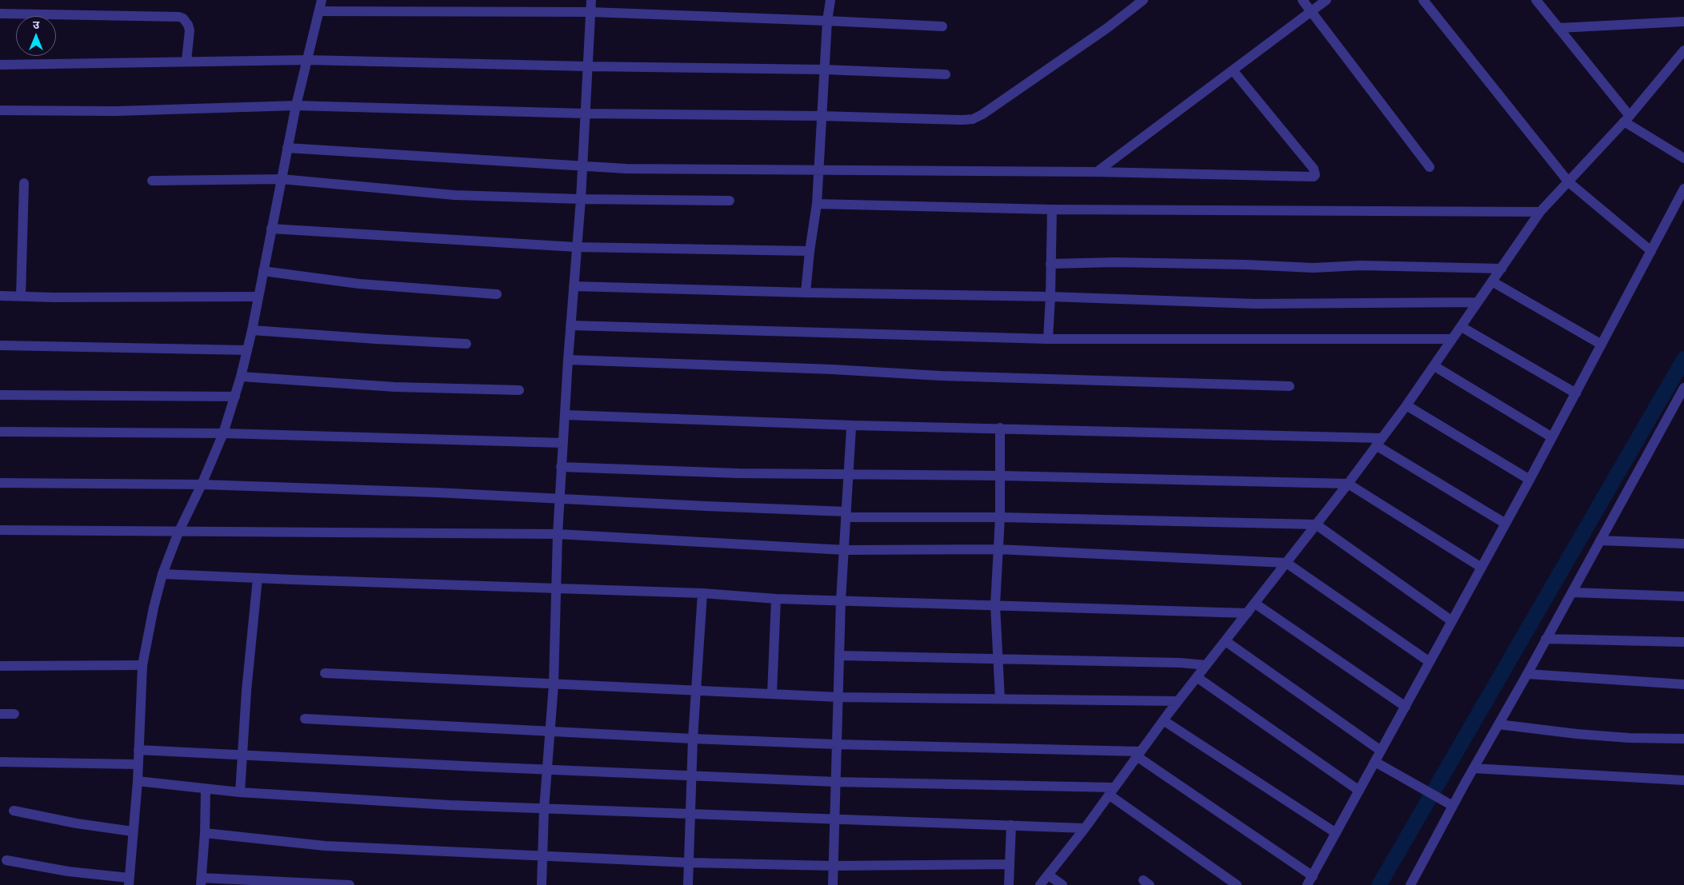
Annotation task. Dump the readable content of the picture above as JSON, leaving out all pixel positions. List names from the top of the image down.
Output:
{
  "north": "top"
}
